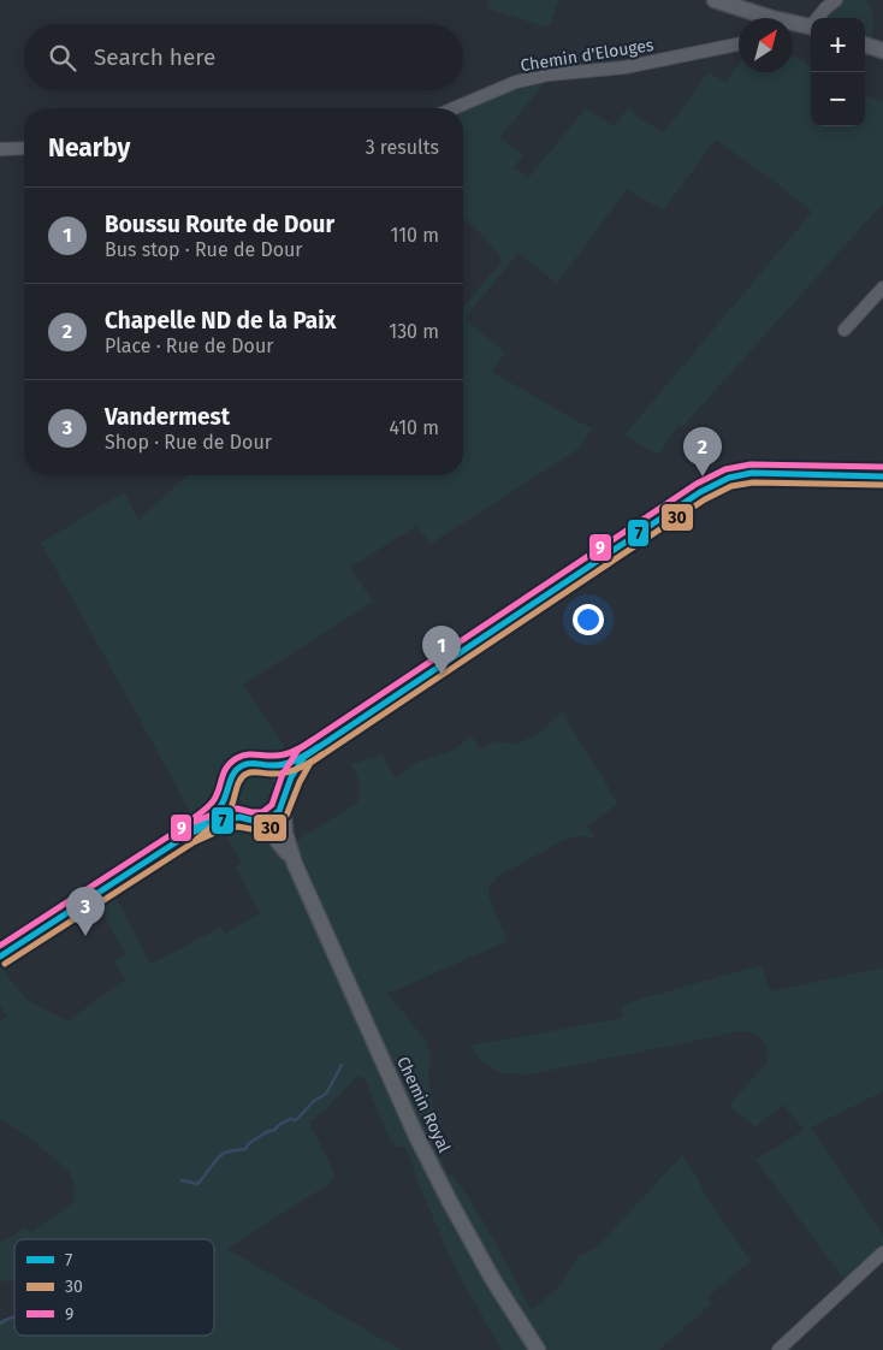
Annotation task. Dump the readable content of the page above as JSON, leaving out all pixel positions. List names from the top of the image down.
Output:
{
  "streets": {
    "main road": ["Chemin Royal"],
    "street": ["Chemin d'Elouges"]
  },
  "lines": ["transit line 9", "transit line 7", "transit line 30"],
  "legend": ["7", "30", "9"],
  "north": "top right",
  "page": {
    "map_buttons": ["+", "−"],
    "search": "Search here",
    "heading": ["Nearby", "3 results"],
    "list": [
      {
        "mark": "1",
        "name": "Boussu Route de Dour",
        "note": "Bus stop · Rue de Dour",
        "value": "110 m"
      },
      {
        "mark": "2",
        "name": "Chapelle ND de la Paix",
        "note": "Place · Rue de Dour",
        "value": "130 m"
      },
      {
        "mark": "3",
        "name": "Vandermest",
        "note": "Shop · Rue de Dour",
        "value": "410 m"
      }
    ],
    "pins": ["2", "1", "3"]
  }
}
